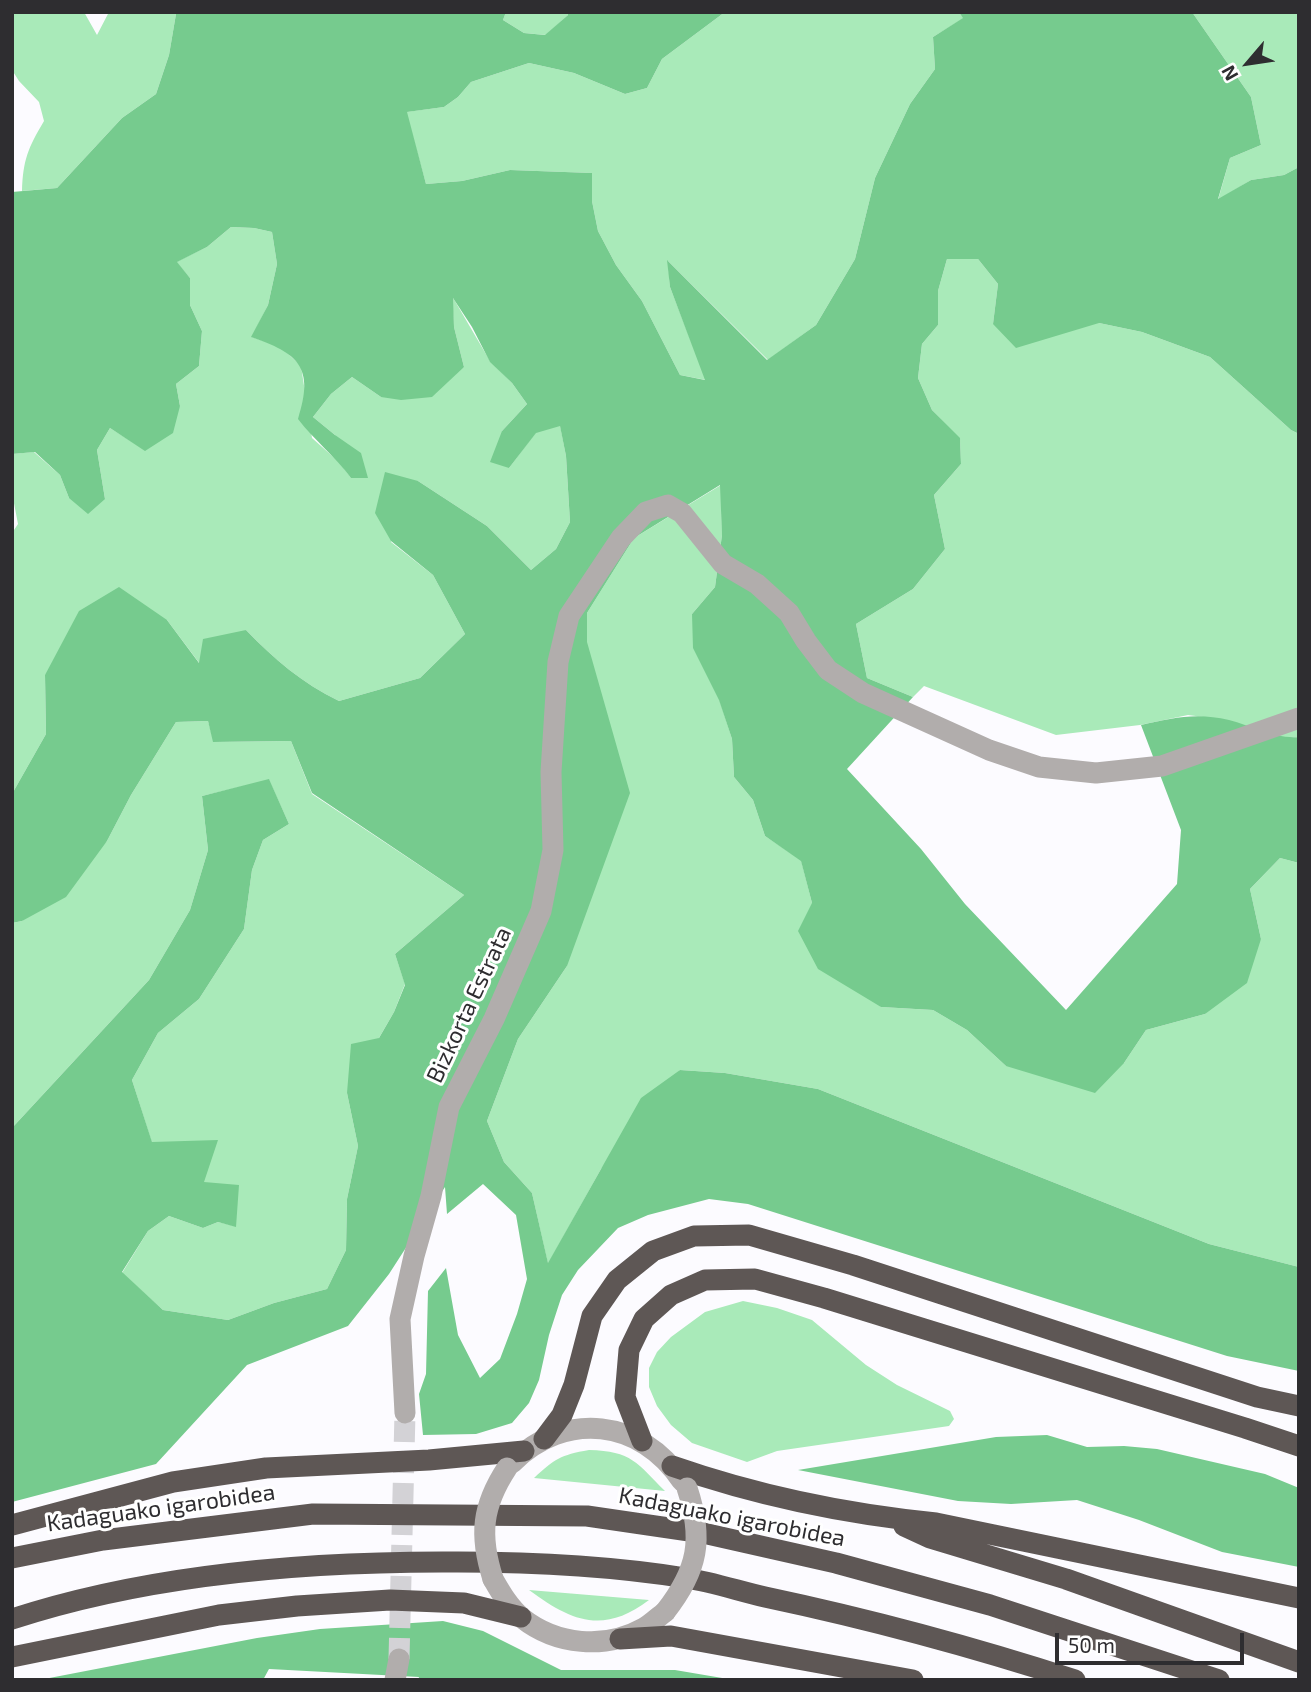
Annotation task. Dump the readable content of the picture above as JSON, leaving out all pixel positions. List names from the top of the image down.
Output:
{
  "streets": {
    "highway": ["Kadaguako igarobidea"],
    "street": ["Bizkorta Estrata"]
  },
  "scale_bar": "50 m",
  "north": "bottom left"
}
